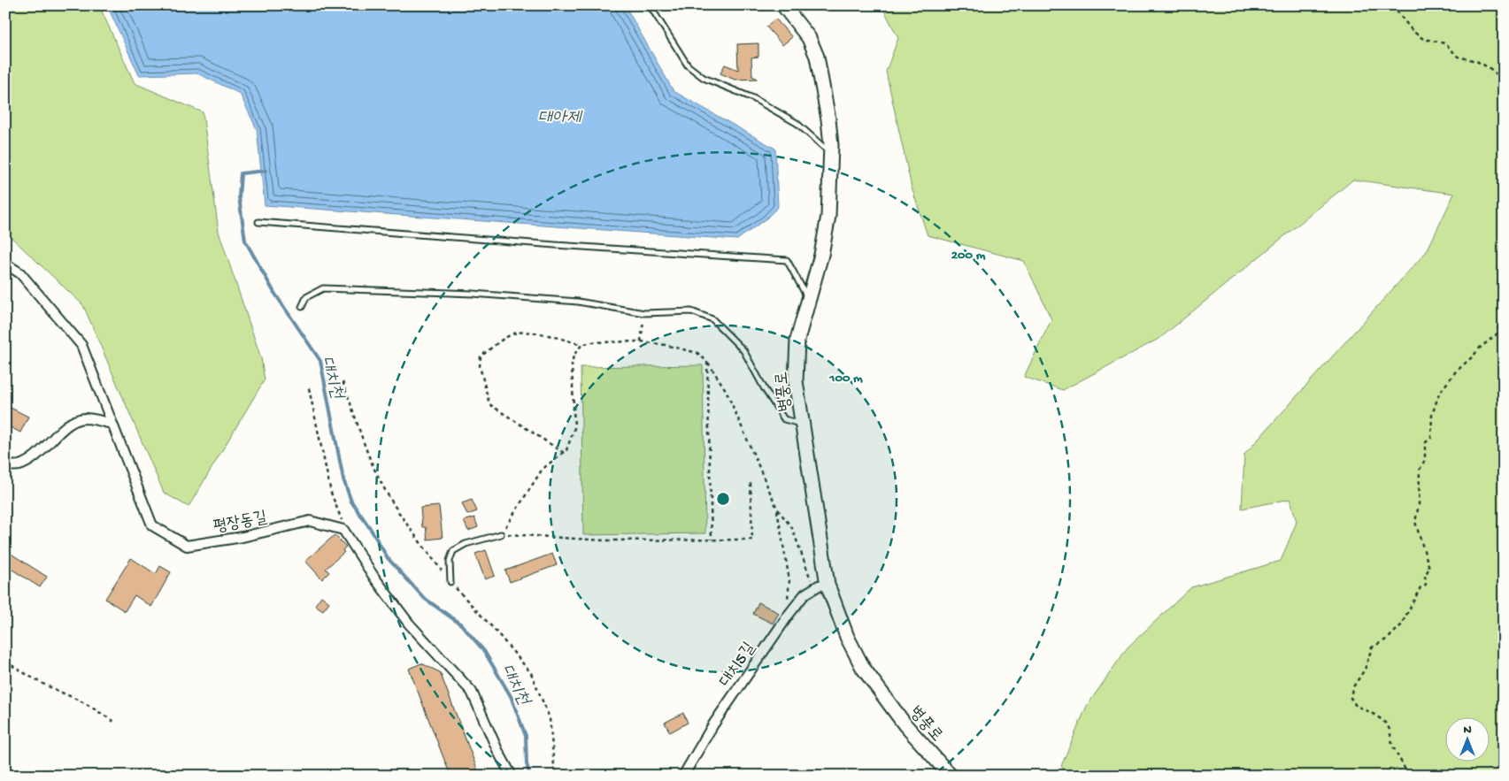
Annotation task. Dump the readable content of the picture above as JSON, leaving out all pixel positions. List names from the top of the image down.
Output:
{
  "streets": {
    "main road": ["병풍로"],
    "street": ["평장동길", "대치5길"]
  },
  "crossings": [
    ["병풍로", "대치5길"]
  ],
  "water": ["대아제", "대치천"],
  "north": "top",
  "rings": ["200 m", "100 m"]
}
